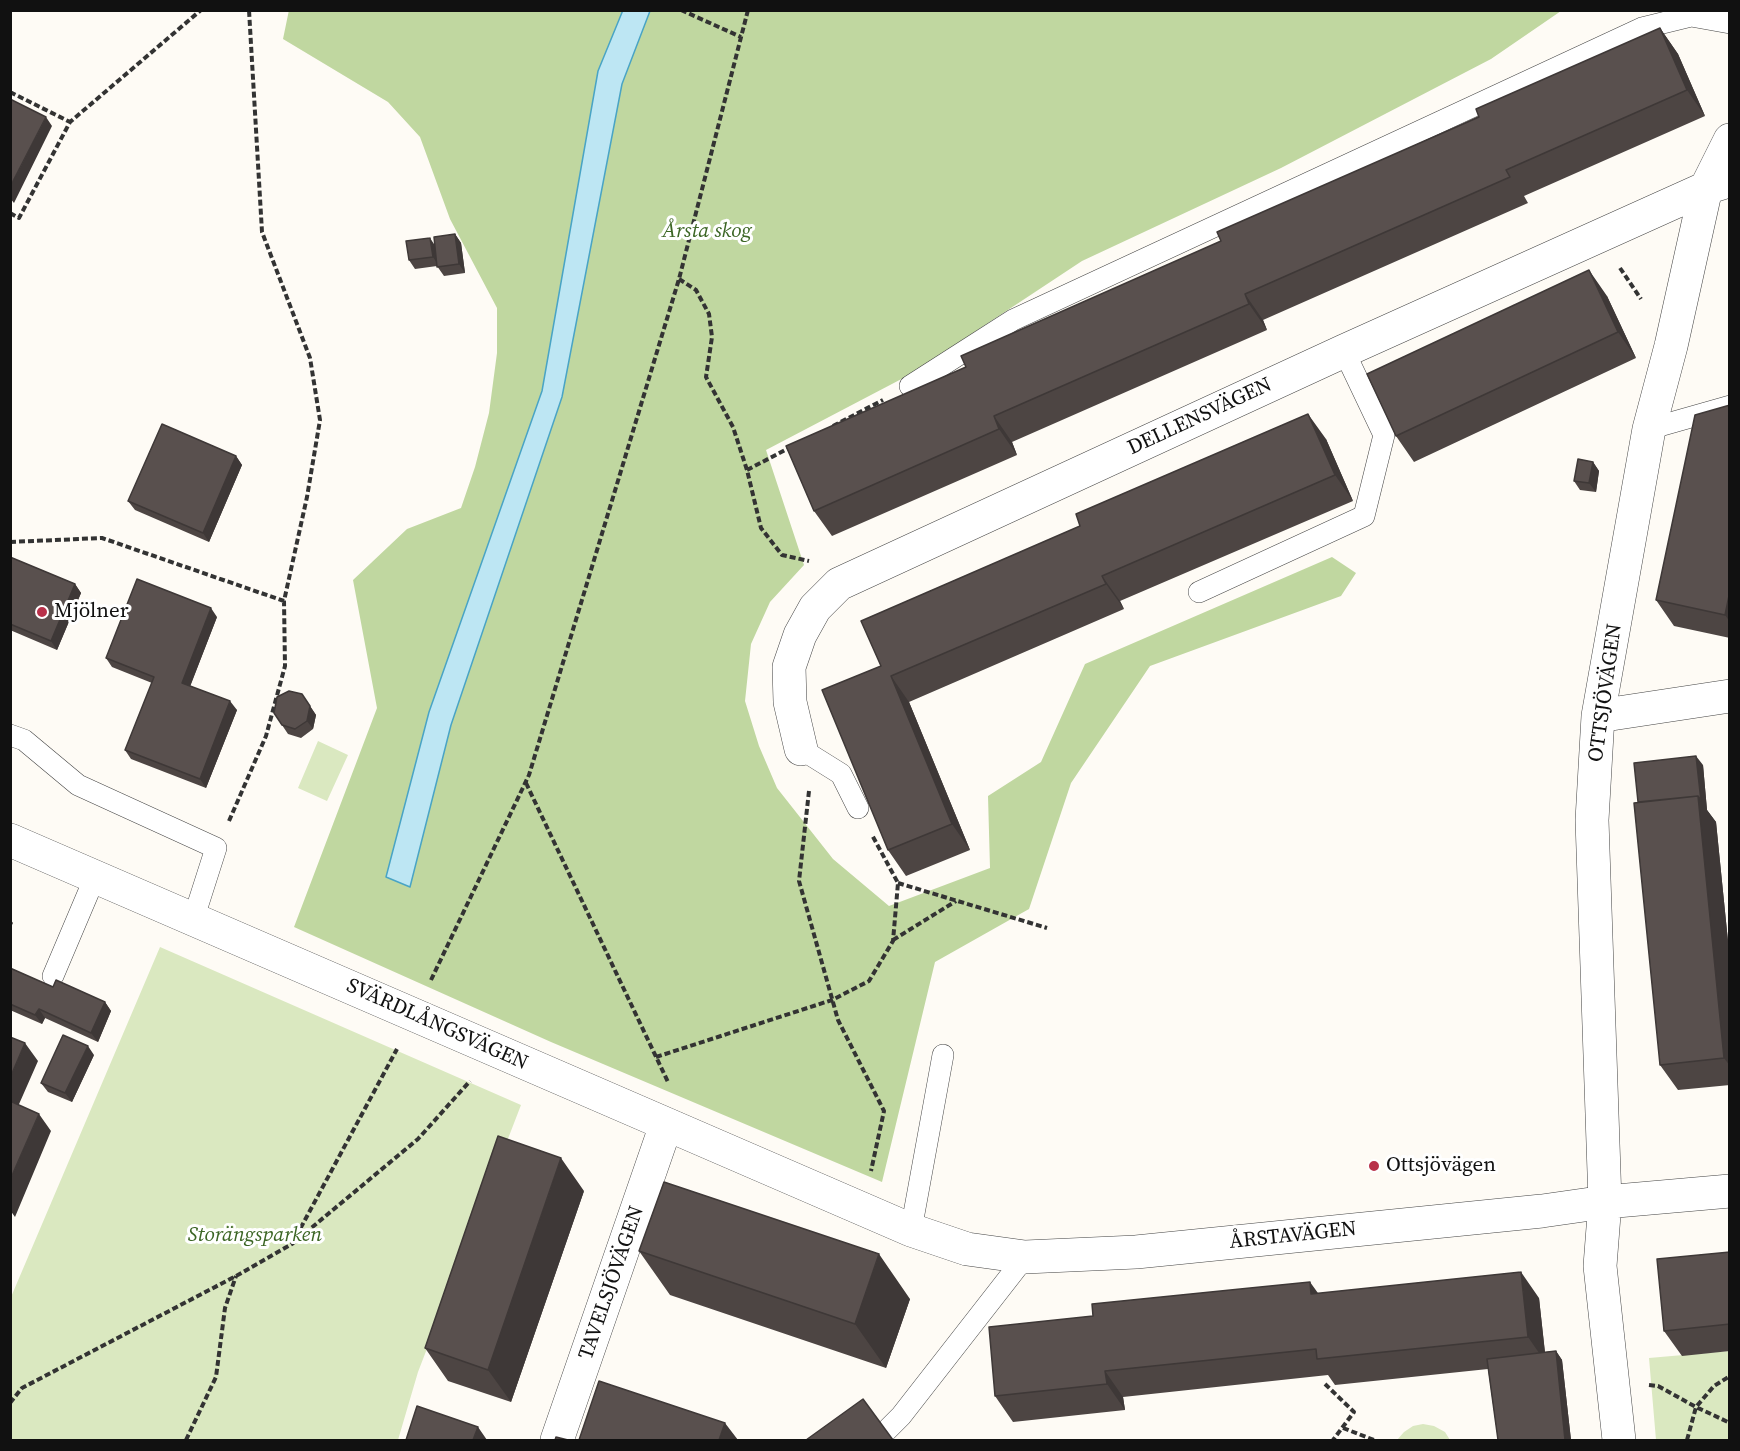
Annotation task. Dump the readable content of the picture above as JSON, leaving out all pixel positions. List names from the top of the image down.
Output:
{
  "streets": {
    "street": [
      "DELLENSVÄGEN",
      "OTTSJÖVÄGEN",
      "SVÄRDLÅNGSVÄGEN",
      "ÅRSTAVÄGEN",
      "TAVELSJÖVÄGEN"
    ]
  },
  "crossings": [
    ["DELLENSVÄGEN", "OTTSJÖVÄGEN"],
    ["OTTSJÖVÄGEN", "ÅRSTAVÄGEN"],
    ["SVÄRDLÅNGSVÄGEN", "ÅRSTAVÄGEN"],
    ["SVÄRDLÅNGSVÄGEN", "TAVELSJÖVÄGEN"]
  ],
  "parks": ["Årsta skog", "Storängsparken"],
  "places": ["Mjölner", "Ottsjövägen"]
}
